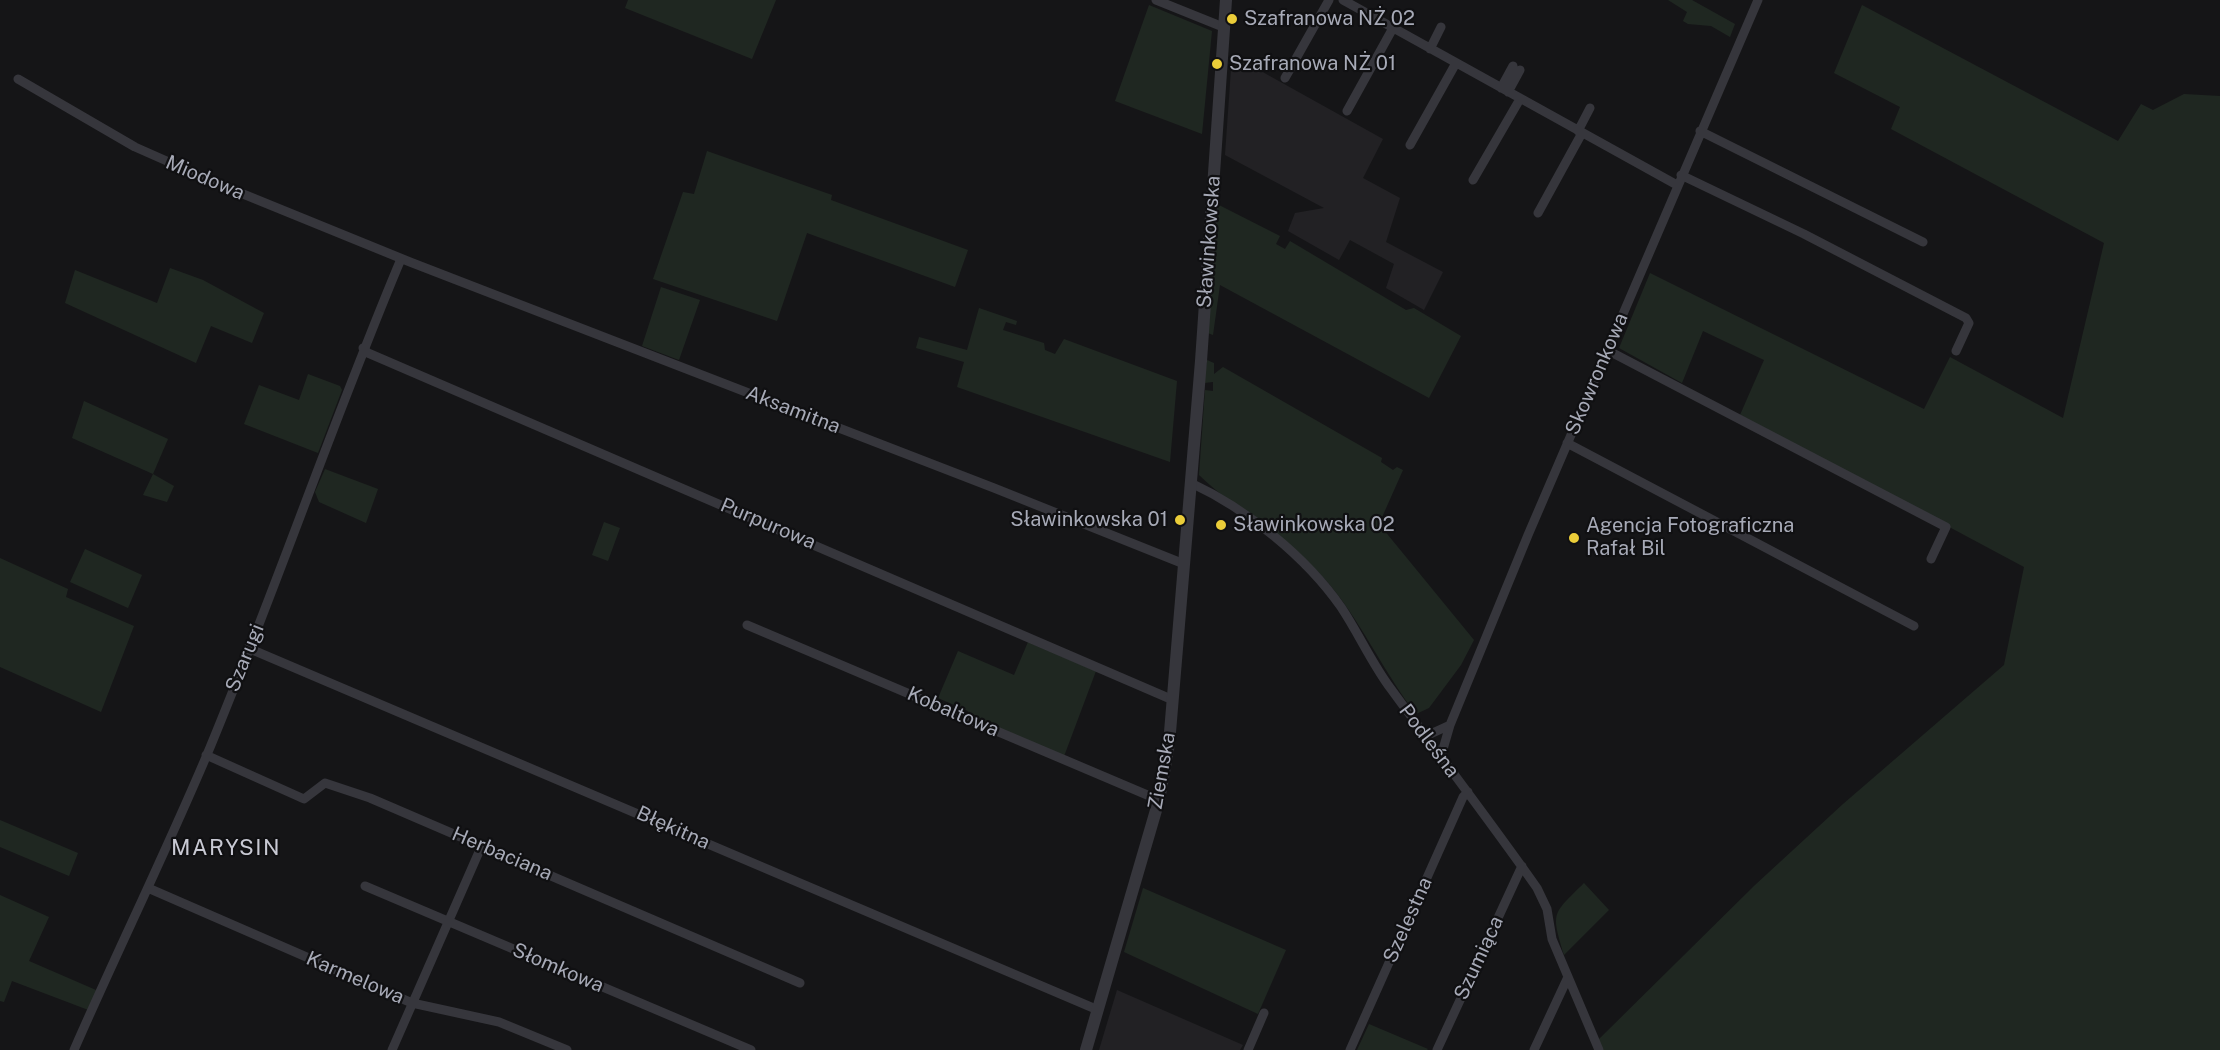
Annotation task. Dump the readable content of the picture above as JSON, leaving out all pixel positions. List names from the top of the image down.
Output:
{
  "streets": {
    "street": [
      "Miodowa",
      "Sławinkowska",
      "Skowronkowa",
      "Aksamitna",
      "Purpurowa",
      "Szarugi",
      "Kobaltowa",
      "Podleśna",
      "Ziemska",
      "Błękitna",
      "Herbaciana",
      "Szelestna",
      "Szumiąca",
      "Słomkowa",
      "Karmelowa"
    ]
  },
  "crossings": [
    ["Miodowa", "Aksamitna"],
    ["Miodowa", "Szarugi"],
    ["Sławinkowska", "Podleśna"],
    ["Sławinkowska", "Ziemska"],
    ["Skowronkowa", "Podleśna"],
    ["Aksamitna", "Szarugi"],
    ["Aksamitna", "Ziemska"],
    ["Purpurowa", "Szarugi"],
    ["Purpurowa", "Ziemska"],
    ["Szarugi", "Błękitna"],
    ["Szarugi", "Herbaciana"],
    ["Szarugi", "Karmelowa"],
    ["Kobaltowa", "Ziemska"],
    ["Podleśna", "Ziemska"],
    ["Podleśna", "Szelestna"],
    ["Podleśna", "Szumiąca"],
    ["Ziemska", "Błękitna"]
  ],
  "districts": ["MARYSIN"],
  "places": [
    "Szafranowa NŻ 02",
    "Szafranowa NŻ 01",
    "Sławinkowska 01",
    "Sławinkowska 02",
    "Agencja Fotograficzna Rafał Bil"
  ]
}
